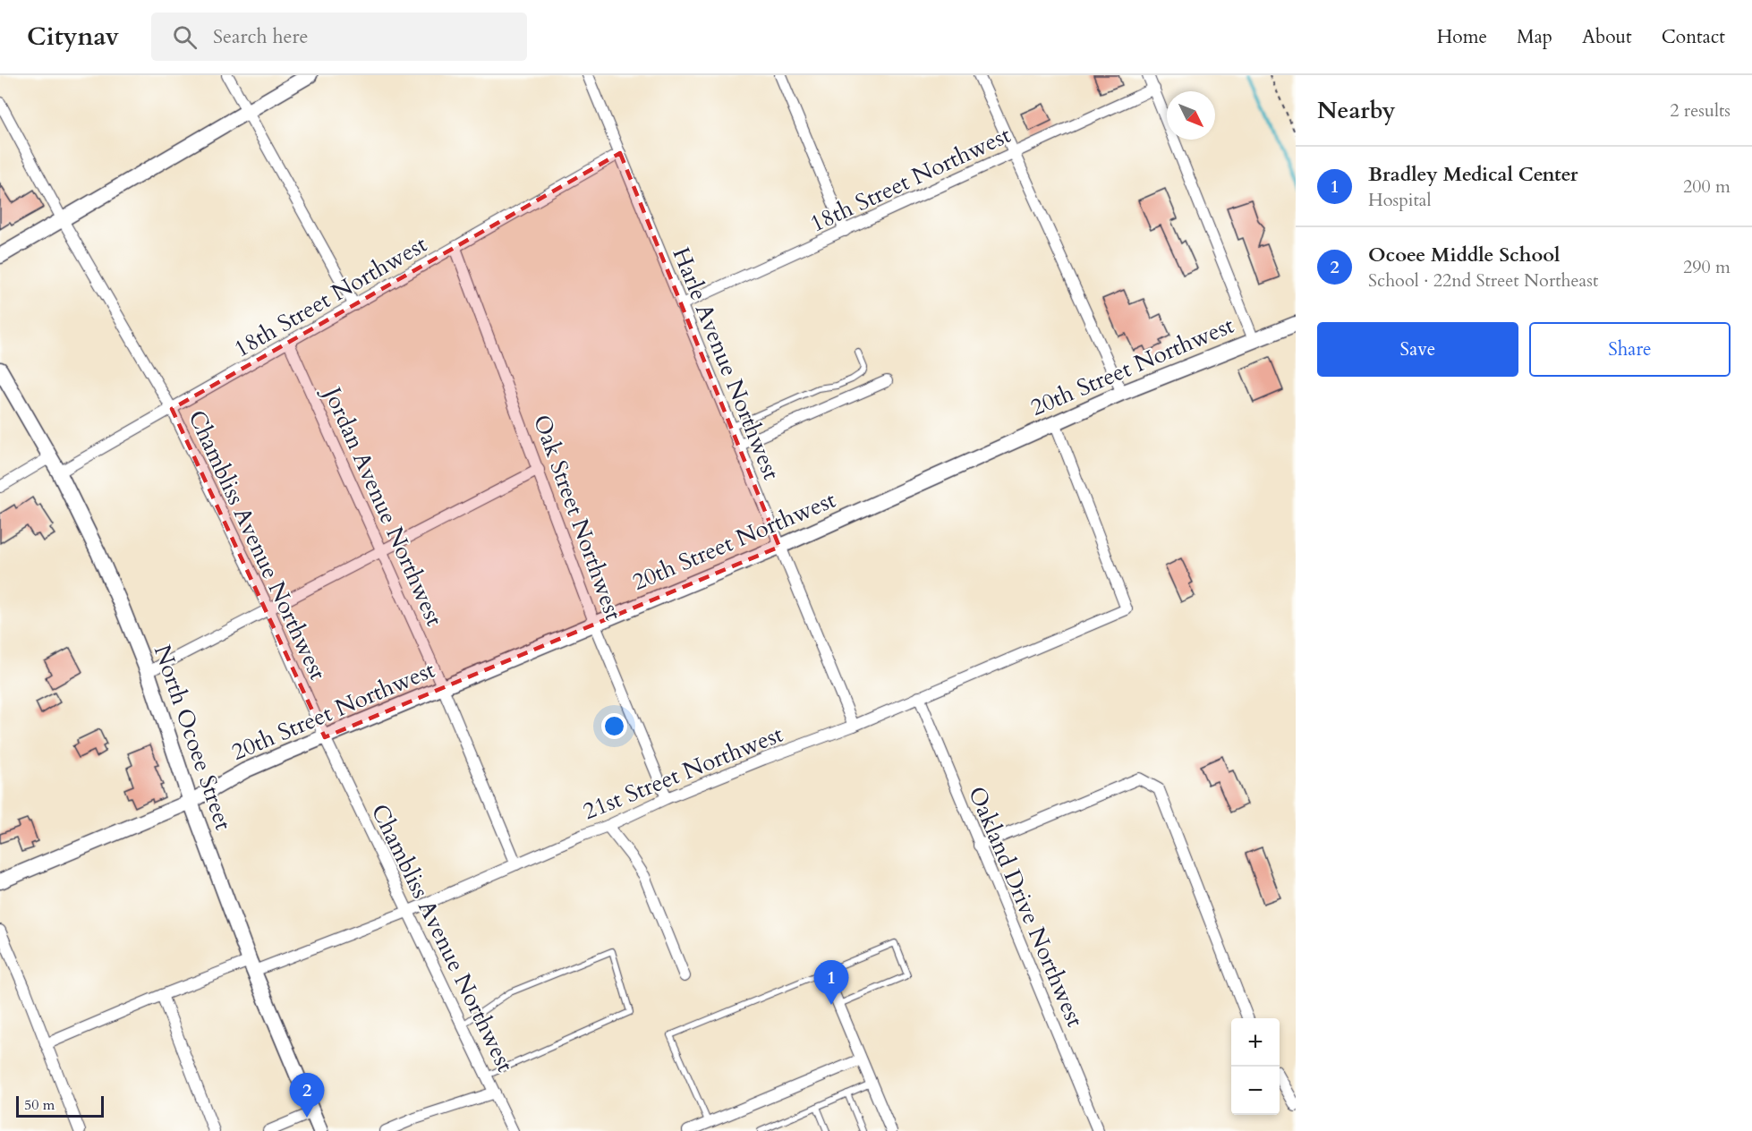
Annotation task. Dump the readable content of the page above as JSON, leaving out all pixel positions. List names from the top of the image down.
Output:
{
  "streets": {
    "street": [
      "18th Street Northwest",
      "Harle Avenue Northwest",
      "20th Street Northwest",
      "Jordan Avenue Northwest",
      "Oak Street Northwest",
      "Chambliss Avenue Northwest",
      "North Ocoee Street",
      "21st Street Northwest",
      "Oakland Drive Northwest"
    ]
  },
  "crossings": [
    ["18th Street Northwest", "Harle Avenue Northwest"],
    ["18th Street Northwest", "Jordan Avenue Northwest"],
    ["18th Street Northwest", "Oak Street Northwest"],
    ["18th Street Northwest", "Chambliss Avenue Northwest"],
    ["18th Street Northwest", "North Ocoee Street"],
    ["Harle Avenue Northwest", "20th Street Northwest"],
    ["Harle Avenue Northwest", "21st Street Northwest"],
    ["20th Street Northwest", "Jordan Avenue Northwest"],
    ["20th Street Northwest", "Oak Street Northwest"],
    ["20th Street Northwest", "Chambliss Avenue Northwest"],
    ["20th Street Northwest", "North Ocoee Street"],
    ["20th Street Northwest", "21st Street Northwest"],
    ["Jordan Avenue Northwest", "21st Street Northwest"],
    ["Oak Street Northwest", "21st Street Northwest"],
    ["Chambliss Avenue Northwest", "21st Street Northwest"],
    ["North Ocoee Street", "21st Street Northwest"],
    ["21st Street Northwest", "Oakland Drive Northwest"]
  ],
  "scale_bar": "50 m",
  "north": "bottom right",
  "page": {
    "header": "Citynav",
    "search": "Search here",
    "nav": [
      "Home",
      "Map",
      "About",
      "Contact"
    ],
    "heading": ["Nearby", "2 results"],
    "list": [
      {
        "mark": "1",
        "name": "Bradley Medical Center",
        "note": "Hospital",
        "value": "200 m"
      },
      {
        "mark": "2",
        "name": "Ocoee Middle School",
        "note": "School · 22nd Street Northeast",
        "value": "290 m"
      }
    ],
    "buttons": ["Save", "Share"],
    "pins": ["1", "2"],
    "map_buttons": ["+", "−"],
    "scale": "50 m"
  }
}
